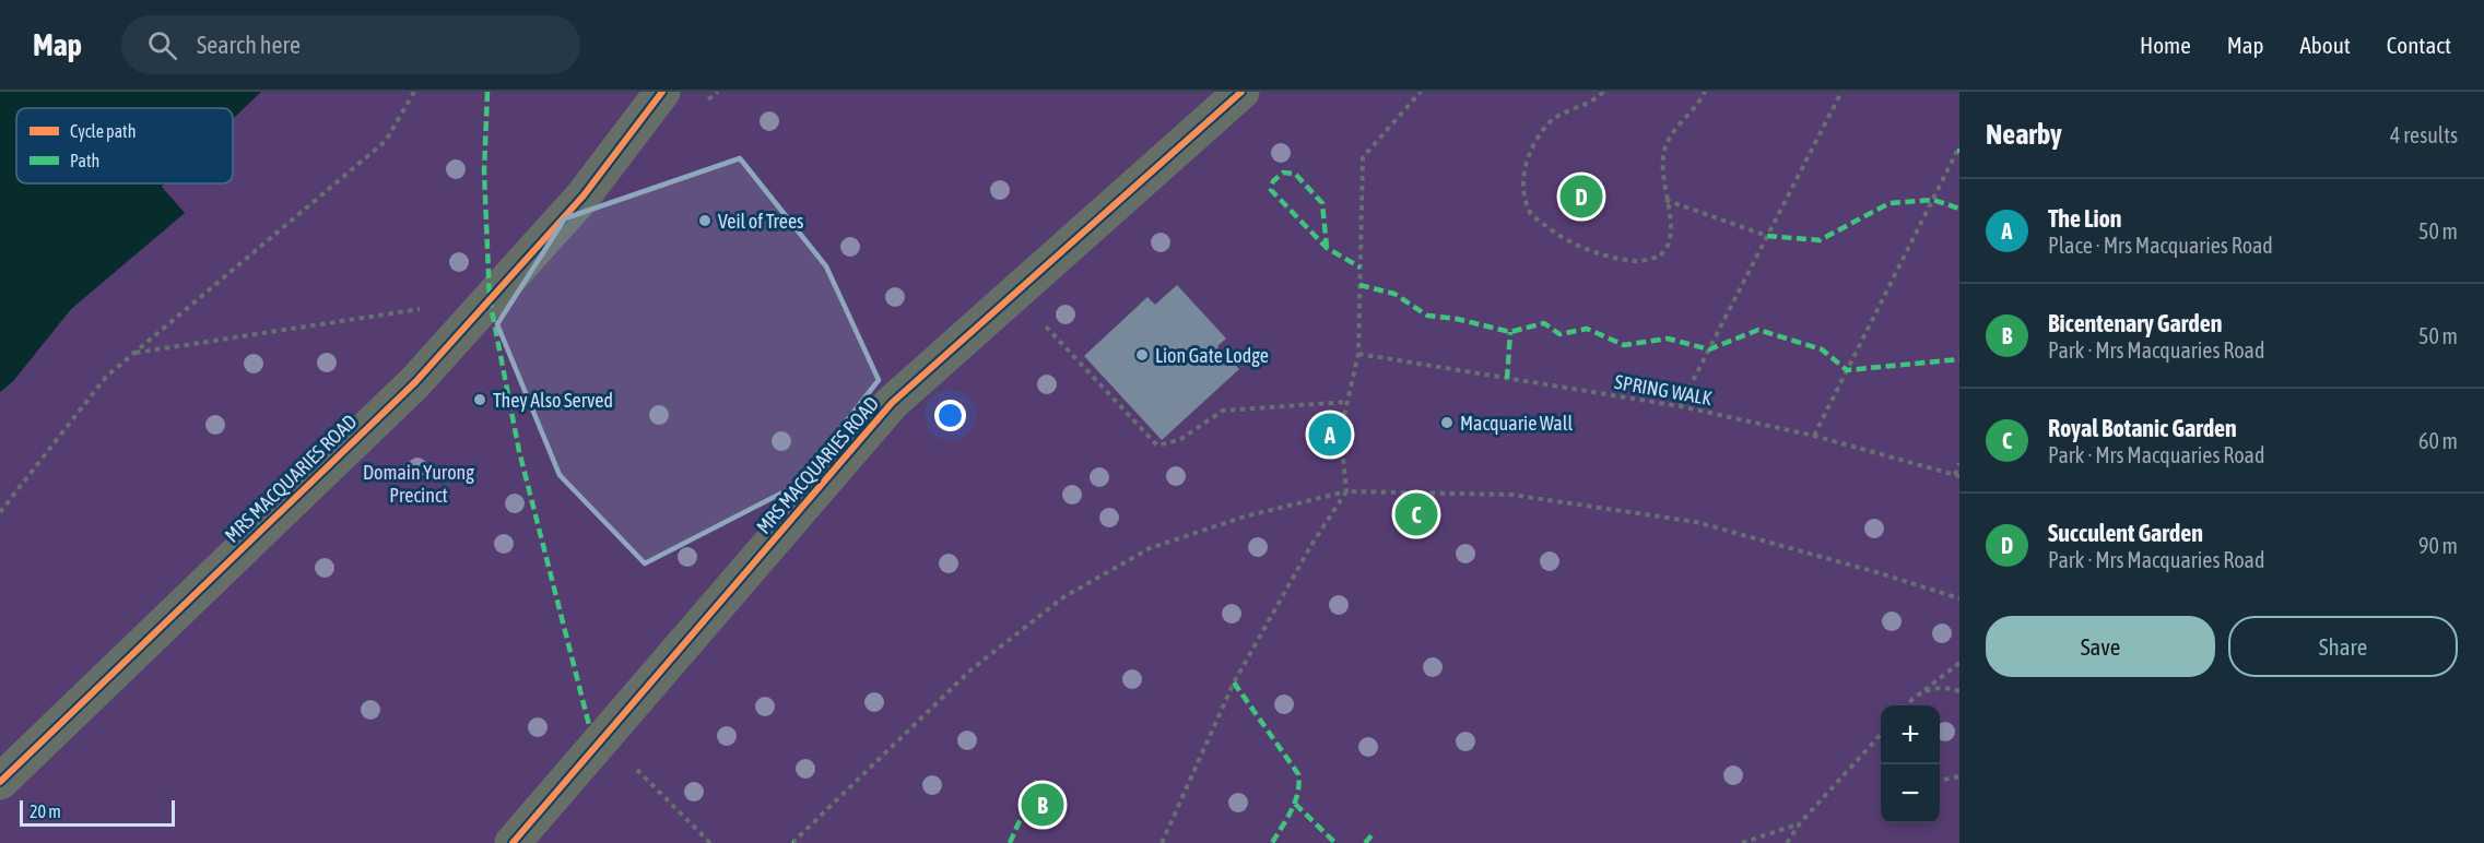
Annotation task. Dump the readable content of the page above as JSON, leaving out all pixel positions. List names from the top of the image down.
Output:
{
  "streets": {
    "street": ["MRS MACQUARIES ROAD"],
    "path": ["SPRING WALK"]
  },
  "parks": ["Domain Yurong Precinct"],
  "places": [
    "Veil of Trees",
    "Lion Gate Lodge",
    "They Also Served",
    "Macquarie Wall"
  ],
  "legend": ["Cycle path", "Path"],
  "scale_bar": "20 m",
  "page": {
    "header": "Map",
    "search": "Search here",
    "nav": [
      "Home",
      "Map",
      "About",
      "Contact"
    ],
    "heading": ["Nearby", "4 results"],
    "pins": [
      "D",
      "A",
      "C",
      "B"
    ],
    "list": [
      {
        "mark": "A",
        "name": "The Lion",
        "note": "Place · Mrs Macquaries Road",
        "value": "50 m"
      },
      {
        "mark": "B",
        "name": "Bicentenary Garden",
        "note": "Park · Mrs Macquaries Road",
        "value": "50 m"
      },
      {
        "mark": "C",
        "name": "Royal Botanic Garden",
        "note": "Park · Mrs Macquaries Road",
        "value": "60 m"
      },
      {
        "mark": "D",
        "name": "Succulent Garden",
        "note": "Park · Mrs Macquaries Road",
        "value": "90 m"
      }
    ],
    "buttons": ["Save", "Share"],
    "map_buttons": ["+", "−"],
    "scale": "20 m"
  }
}
